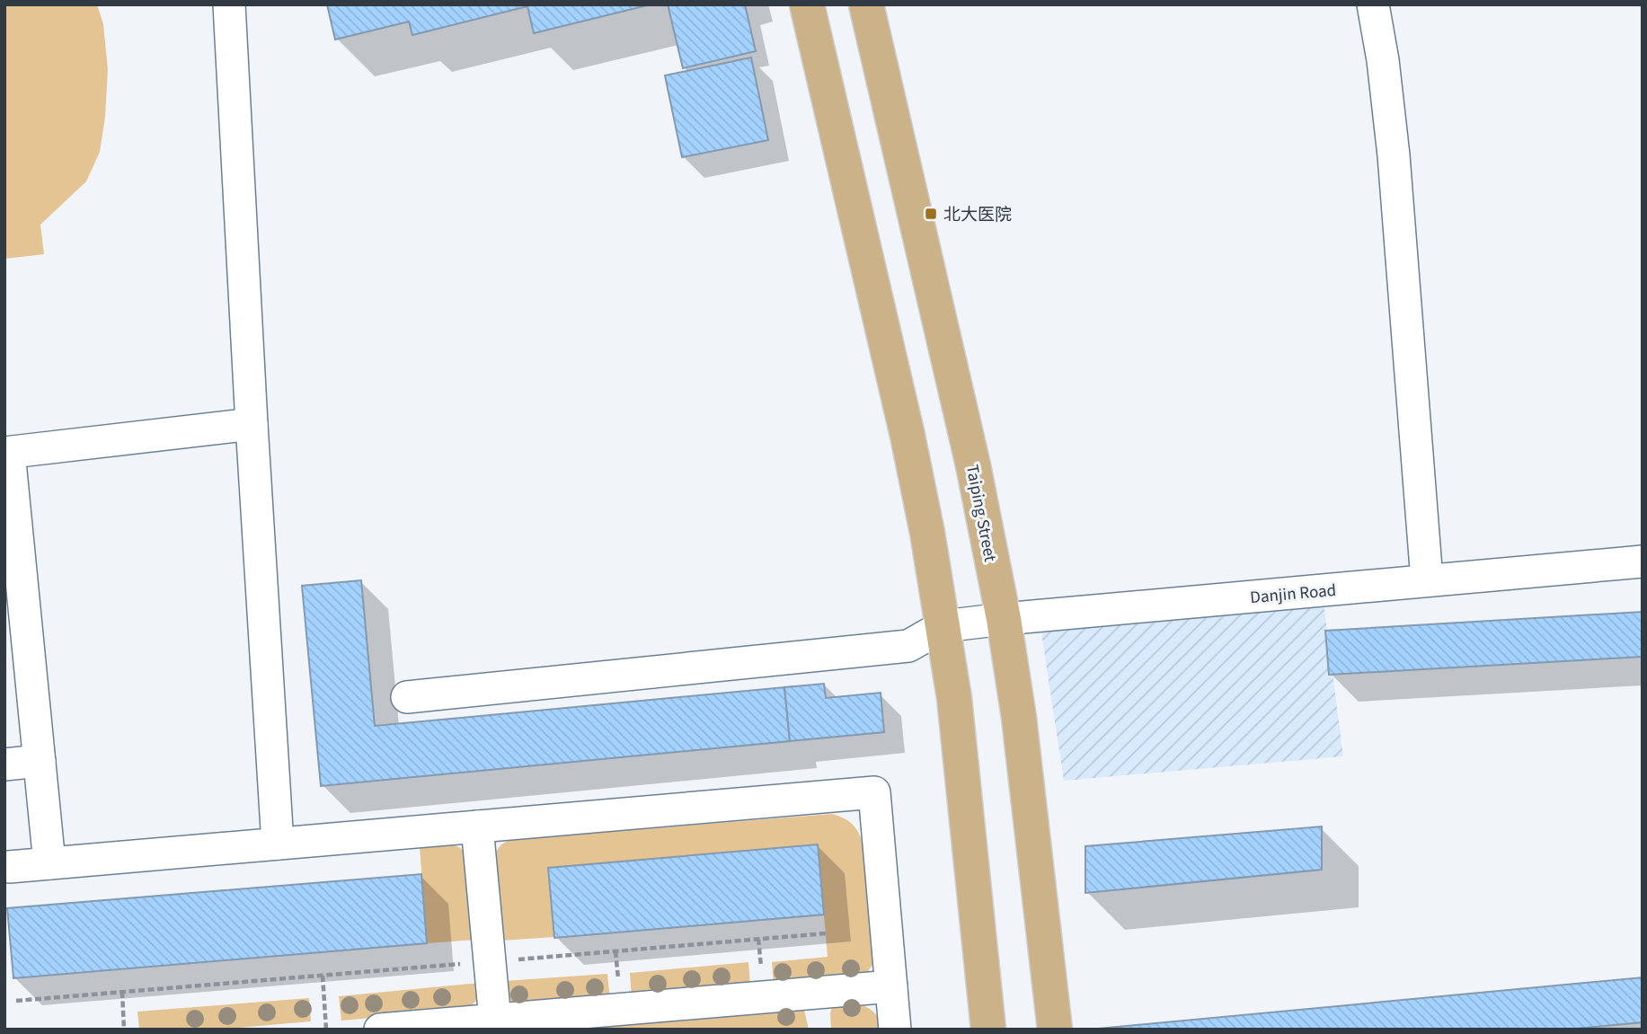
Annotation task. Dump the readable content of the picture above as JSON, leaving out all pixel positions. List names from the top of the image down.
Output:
{
  "streets": {
    "main road": ["Taiping Street"],
    "street": ["Danjin Road"]
  },
  "crossings": [
    ["Taiping Street", "Danjin Road"]
  ],
  "places": {
    "transit": ["北大医院"]
  }
}
